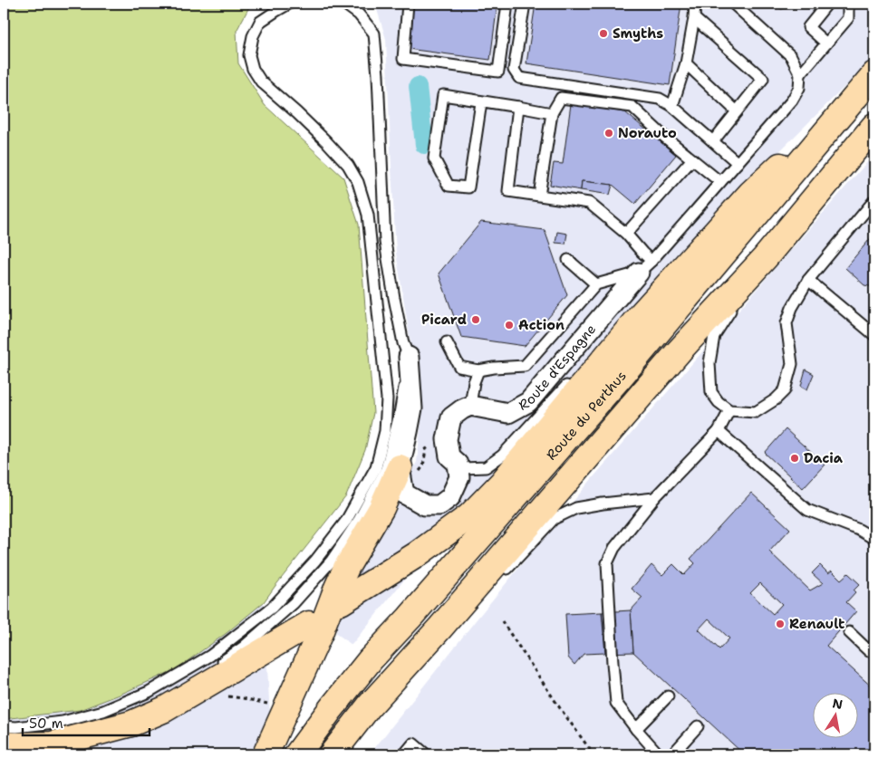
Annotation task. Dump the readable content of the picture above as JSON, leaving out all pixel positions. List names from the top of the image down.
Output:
{
  "streets": {
    "main road": ["Route du Perthus"],
    "street": ["Route d'Espagne"]
  },
  "places": [
    "Smyths",
    "Norauto",
    "Picard",
    "Action",
    "Dacia",
    "Renault"
  ],
  "scale_bar": "50 m",
  "north": "top"
}
